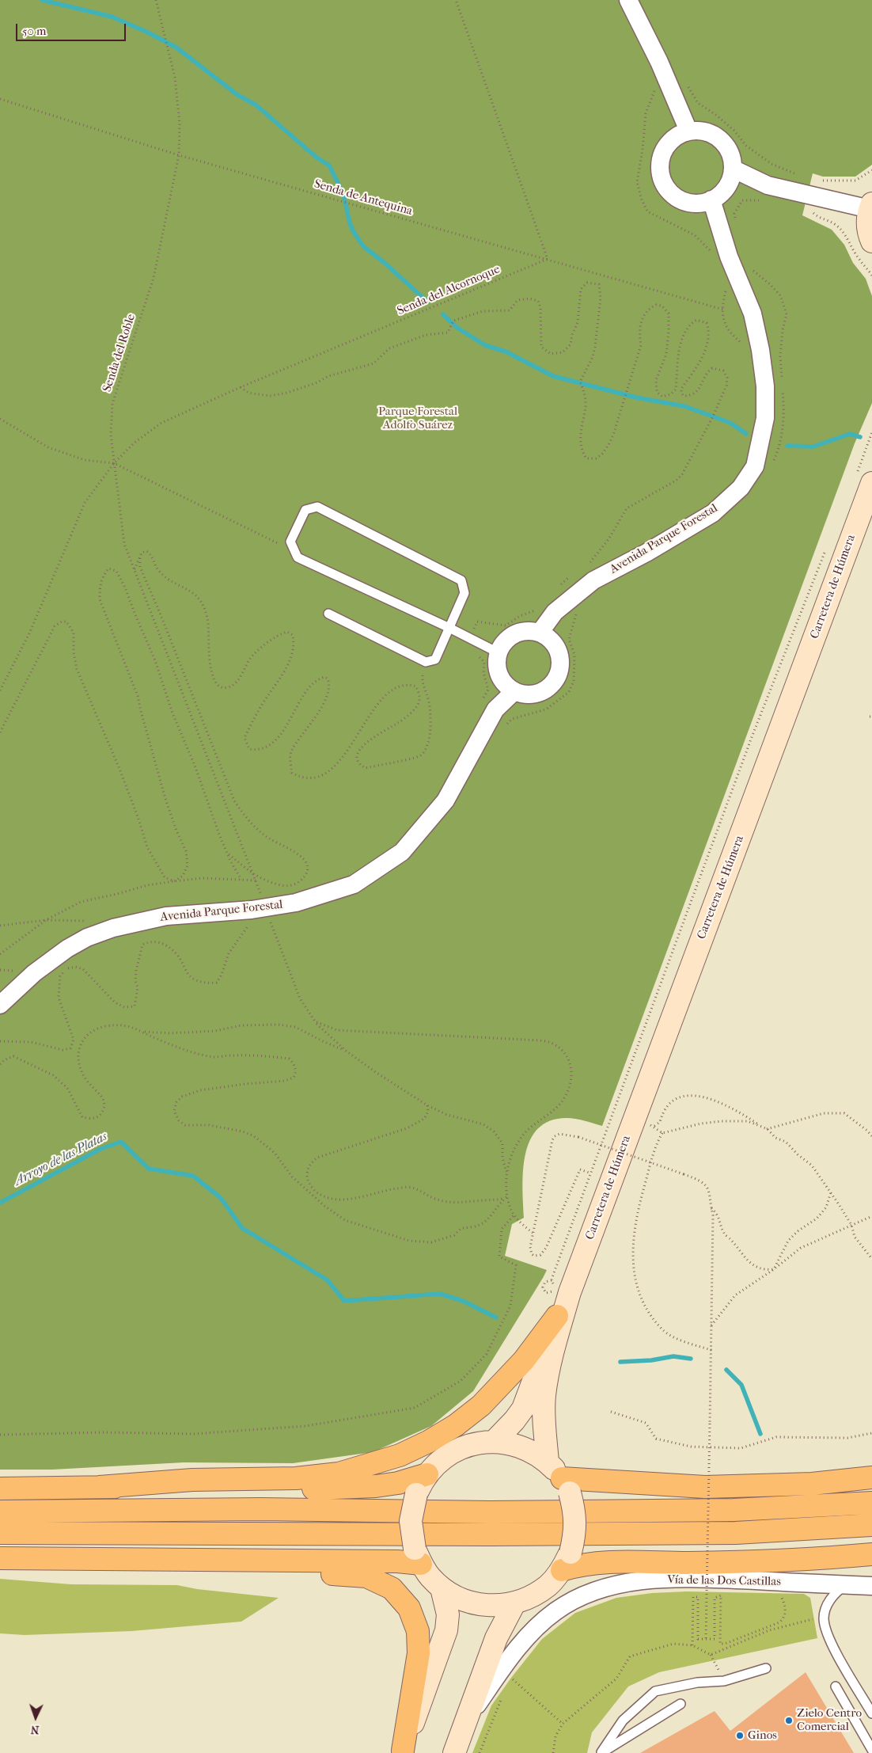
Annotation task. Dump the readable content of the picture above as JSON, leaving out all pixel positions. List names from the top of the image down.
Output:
{
  "streets": {
    "main road": ["Carretera de Húmera"],
    "street": ["Avenida Parque Forestal", "Vía de las Dos Castillas"],
    "path": ["Senda de Antequina", "Senda del Alcornoque", "Senda del Roble"]
  },
  "crossings": [
    ["Senda de Antequina", "Senda del Alcornoque"],
    ["Senda de Antequina", "Senda del Roble"],
    ["Senda del Alcornoque", "Senda del Roble"]
  ],
  "water": ["Arroyo de las Platas"],
  "parks": ["Parque Forestal Adolfo Suárez"],
  "places": ["Zielo Centro Comercial", "Ginos"],
  "scale_bar": "50 m",
  "north": "bottom"
}
